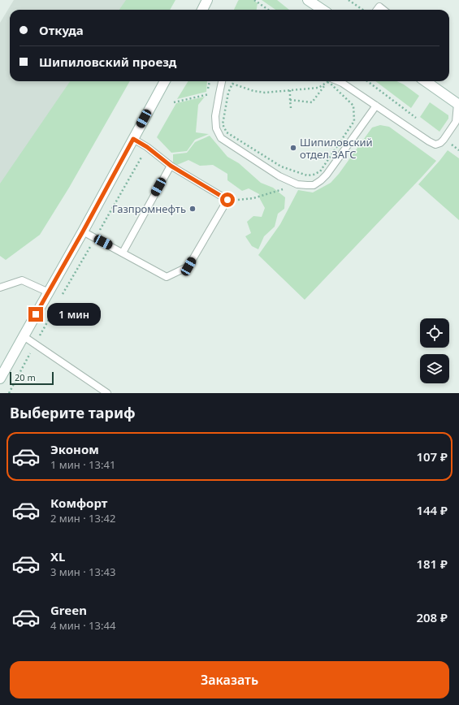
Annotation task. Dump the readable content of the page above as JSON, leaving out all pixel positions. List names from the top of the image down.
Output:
{
  "places": ["Шипиловский отдел ЗАГС", "Газпромнефть"],
  "scale_bar": "20 m",
  "page": {
    "banner": ["Откуда", "Шипиловский проезд"],
    "bubble": "1 мин",
    "scale": "20 m",
    "heading": "Выберите тариф",
    "list": [
      {
        "name": "Эконом",
        "note": "1 мин · 13:41",
        "value": "107 ₽"
      },
      {
        "name": "Комфорт",
        "note": "2 мин · 13:42",
        "value": "144 ₽"
      },
      {
        "name": "XL",
        "note": "3 мин · 13:43",
        "value": "181 ₽"
      },
      {
        "name": "Green",
        "note": "4 мин · 13:44",
        "value": "208 ₽"
      }
    ],
    "buttons": "Заказать"
  }
}
